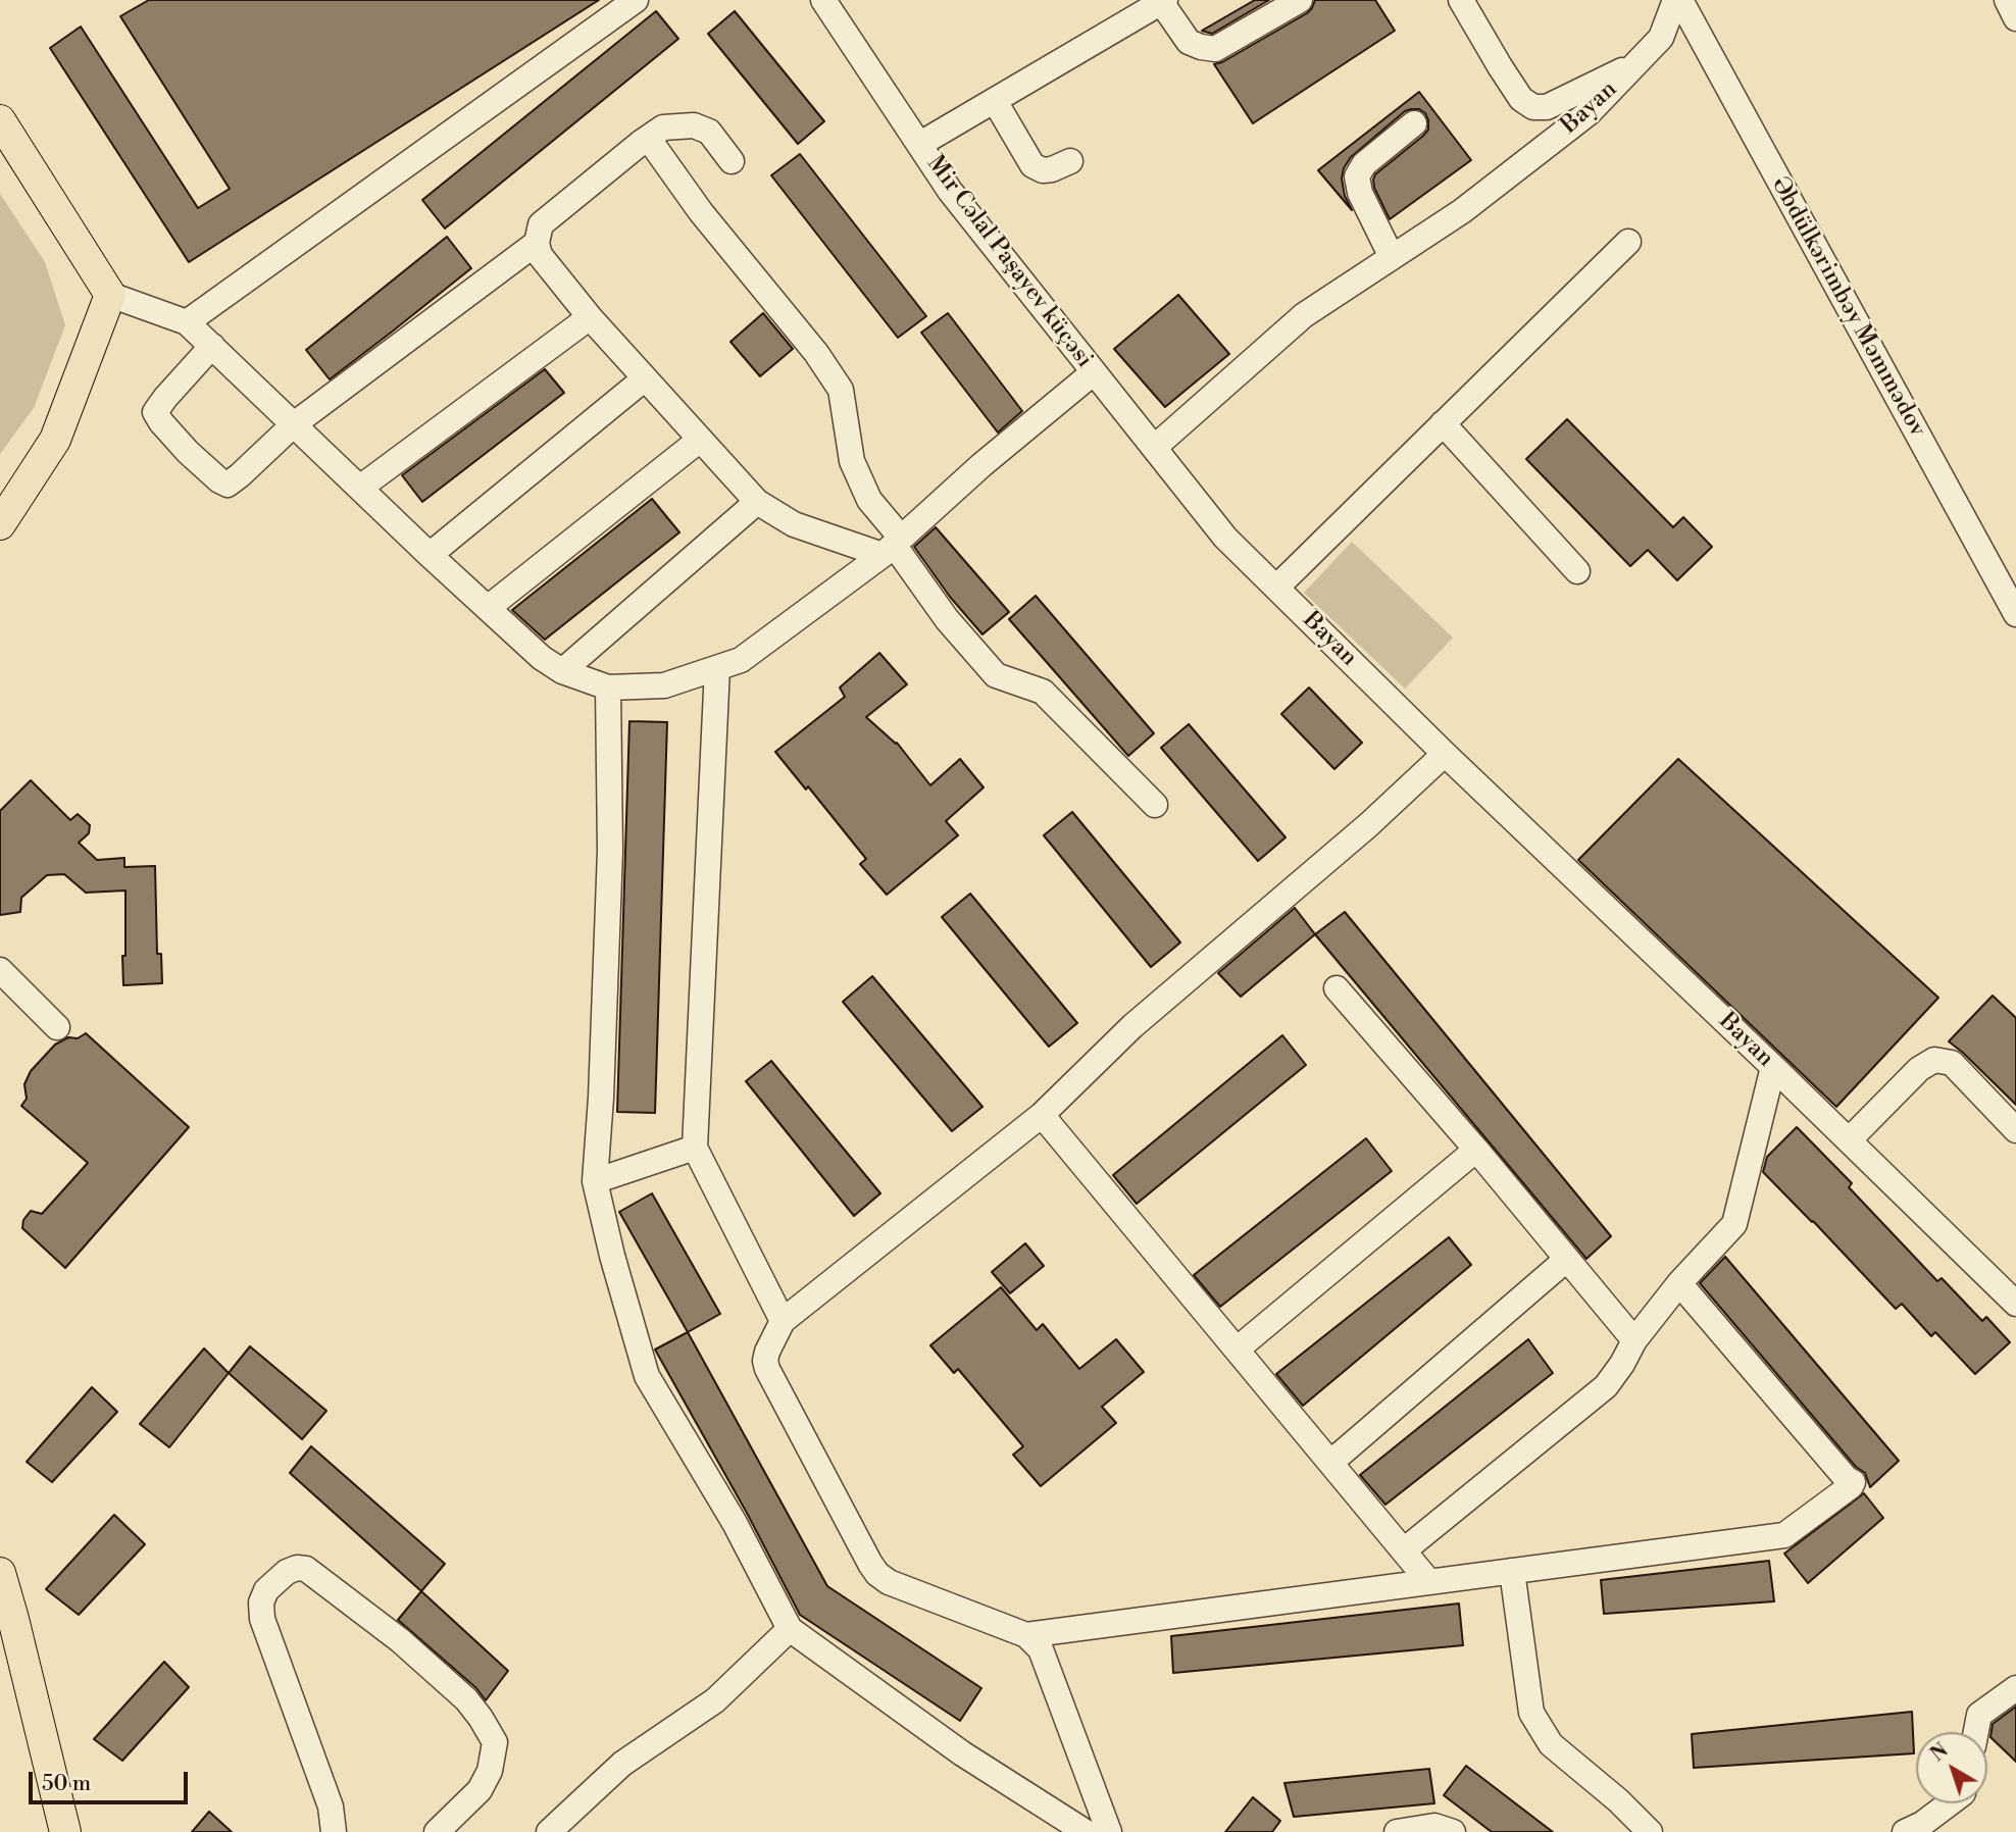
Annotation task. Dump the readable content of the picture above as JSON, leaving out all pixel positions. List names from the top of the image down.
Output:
{
  "streets": {
    "street": ["Bayan", "Mir Cəlal Paşayev küçəsi", "Əbdülkərimbəy Məmmədov"]
  },
  "crossings": [
    ["Bayan", "Mir Cəlal Paşayev küçəsi"],
    ["Bayan", "Əbdülkərimbəy Məmmədov"]
  ],
  "scale_bar": "50 m",
  "north": "top left"
}
